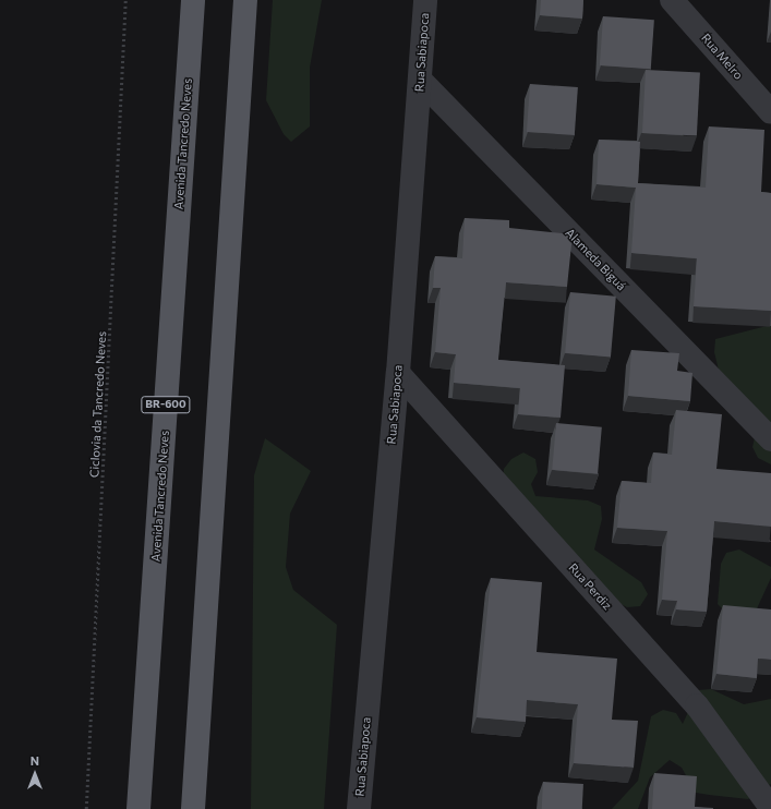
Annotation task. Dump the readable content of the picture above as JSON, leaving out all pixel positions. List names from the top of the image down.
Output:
{
  "streets": {
    "main road": ["Avenida Tancredo Neves", "BR-600"],
    "street": [
      "Rua Sabiapoca",
      "Rua Melro",
      "Alameda Biguá",
      "Rua Perdiz"
    ],
    "path": ["Ciclovia da Tancredo Neves"]
  },
  "crossings": [
    ["Rua Sabiapoca", "Alameda Biguá"],
    ["Rua Sabiapoca", "Rua Perdiz"]
  ],
  "north": "top"
}
